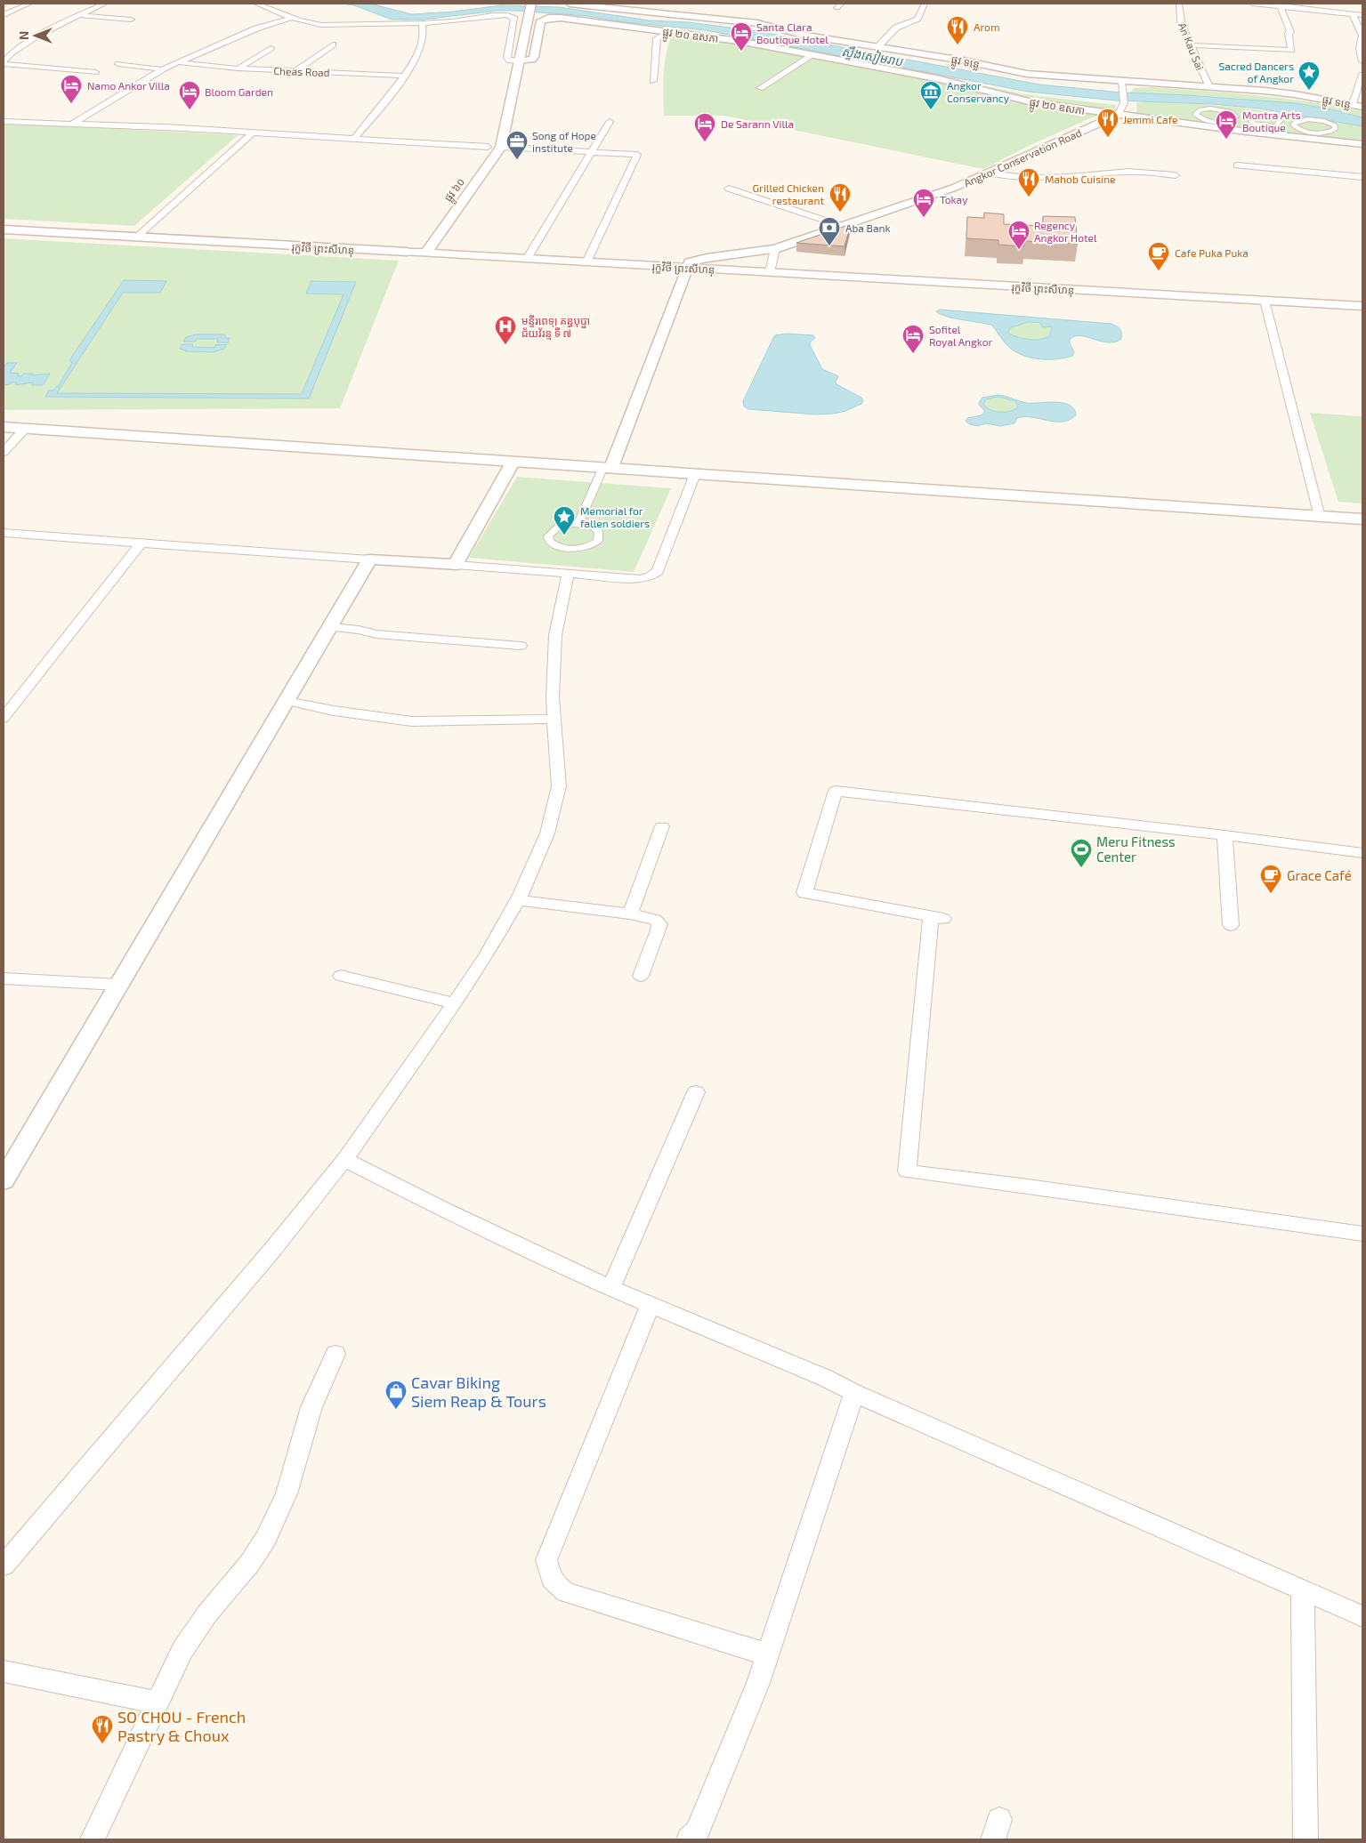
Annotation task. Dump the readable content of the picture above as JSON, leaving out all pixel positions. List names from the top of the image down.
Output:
{
  "streets": {
    "main road": ["ផ្លូវ ៦០", "រុក្ខវិថី ព្រះសីហនុ"],
    "street": [
      "ផ្លូវ ២០ ឧសភា",
      "An Kau Sai",
      "ផ្លូវ ទន្លេ",
      "Cheas Road",
      "Angkor Conservation Road"
    ]
  },
  "crossings": [
    ["ផ្លូវ ២០ ឧសភា", "Angkor Conservation Road"],
    ["ផ្លូវ ២០ ឧសភា", "ផ្លូវ ៦០"],
    ["An Kau Sai", "ផ្លូវ ទន្លេ"],
    ["Angkor Conservation Road", "រុក្ខវិថី ព្រះសីហនុ"],
    ["ផ្លូវ ៦០", "រុក្ខវិថី ព្រះសីហនុ"]
  ],
  "water": ["ស្ទឹងសៀមរាប"],
  "places": {
    "restaurant": [
      "Arom",
      "Jemmi Cafe",
      "Mahob Cuisine",
      "Grilled Chicken restaurant",
      "SO CHOU - French Pastry & Choux"
    ],
    "hotel": [
      "Santa Clara Boutique Hotel",
      "Namo Ankor Villa",
      "Bloom Garden",
      "Montra Arts Boutique",
      "De Sarann Villa",
      "Tokay",
      "Regency Angkor Hotel",
      "Sofitel Royal Angkor"
    ],
    "place": ["Sacred Dancers of Angkor", "Memorial for fallen soldiers"],
    "museum": ["Angkor Conservancy"],
    "office": ["Song of Hope institute"],
    "bank": ["Aba Bank"],
    "cafe": ["Cafe Puka Puka", "Grace Café"],
    "hospital": ["មន្ទីរពេទ្យ គន្ធបុប្ផា ជ័យវ័រន្ម ទី ៧"],
    "sports": ["Meru Fitness Center"],
    "shop": ["Cavar Biking Siem Reap & Tours"]
  },
  "north": "left"
}
